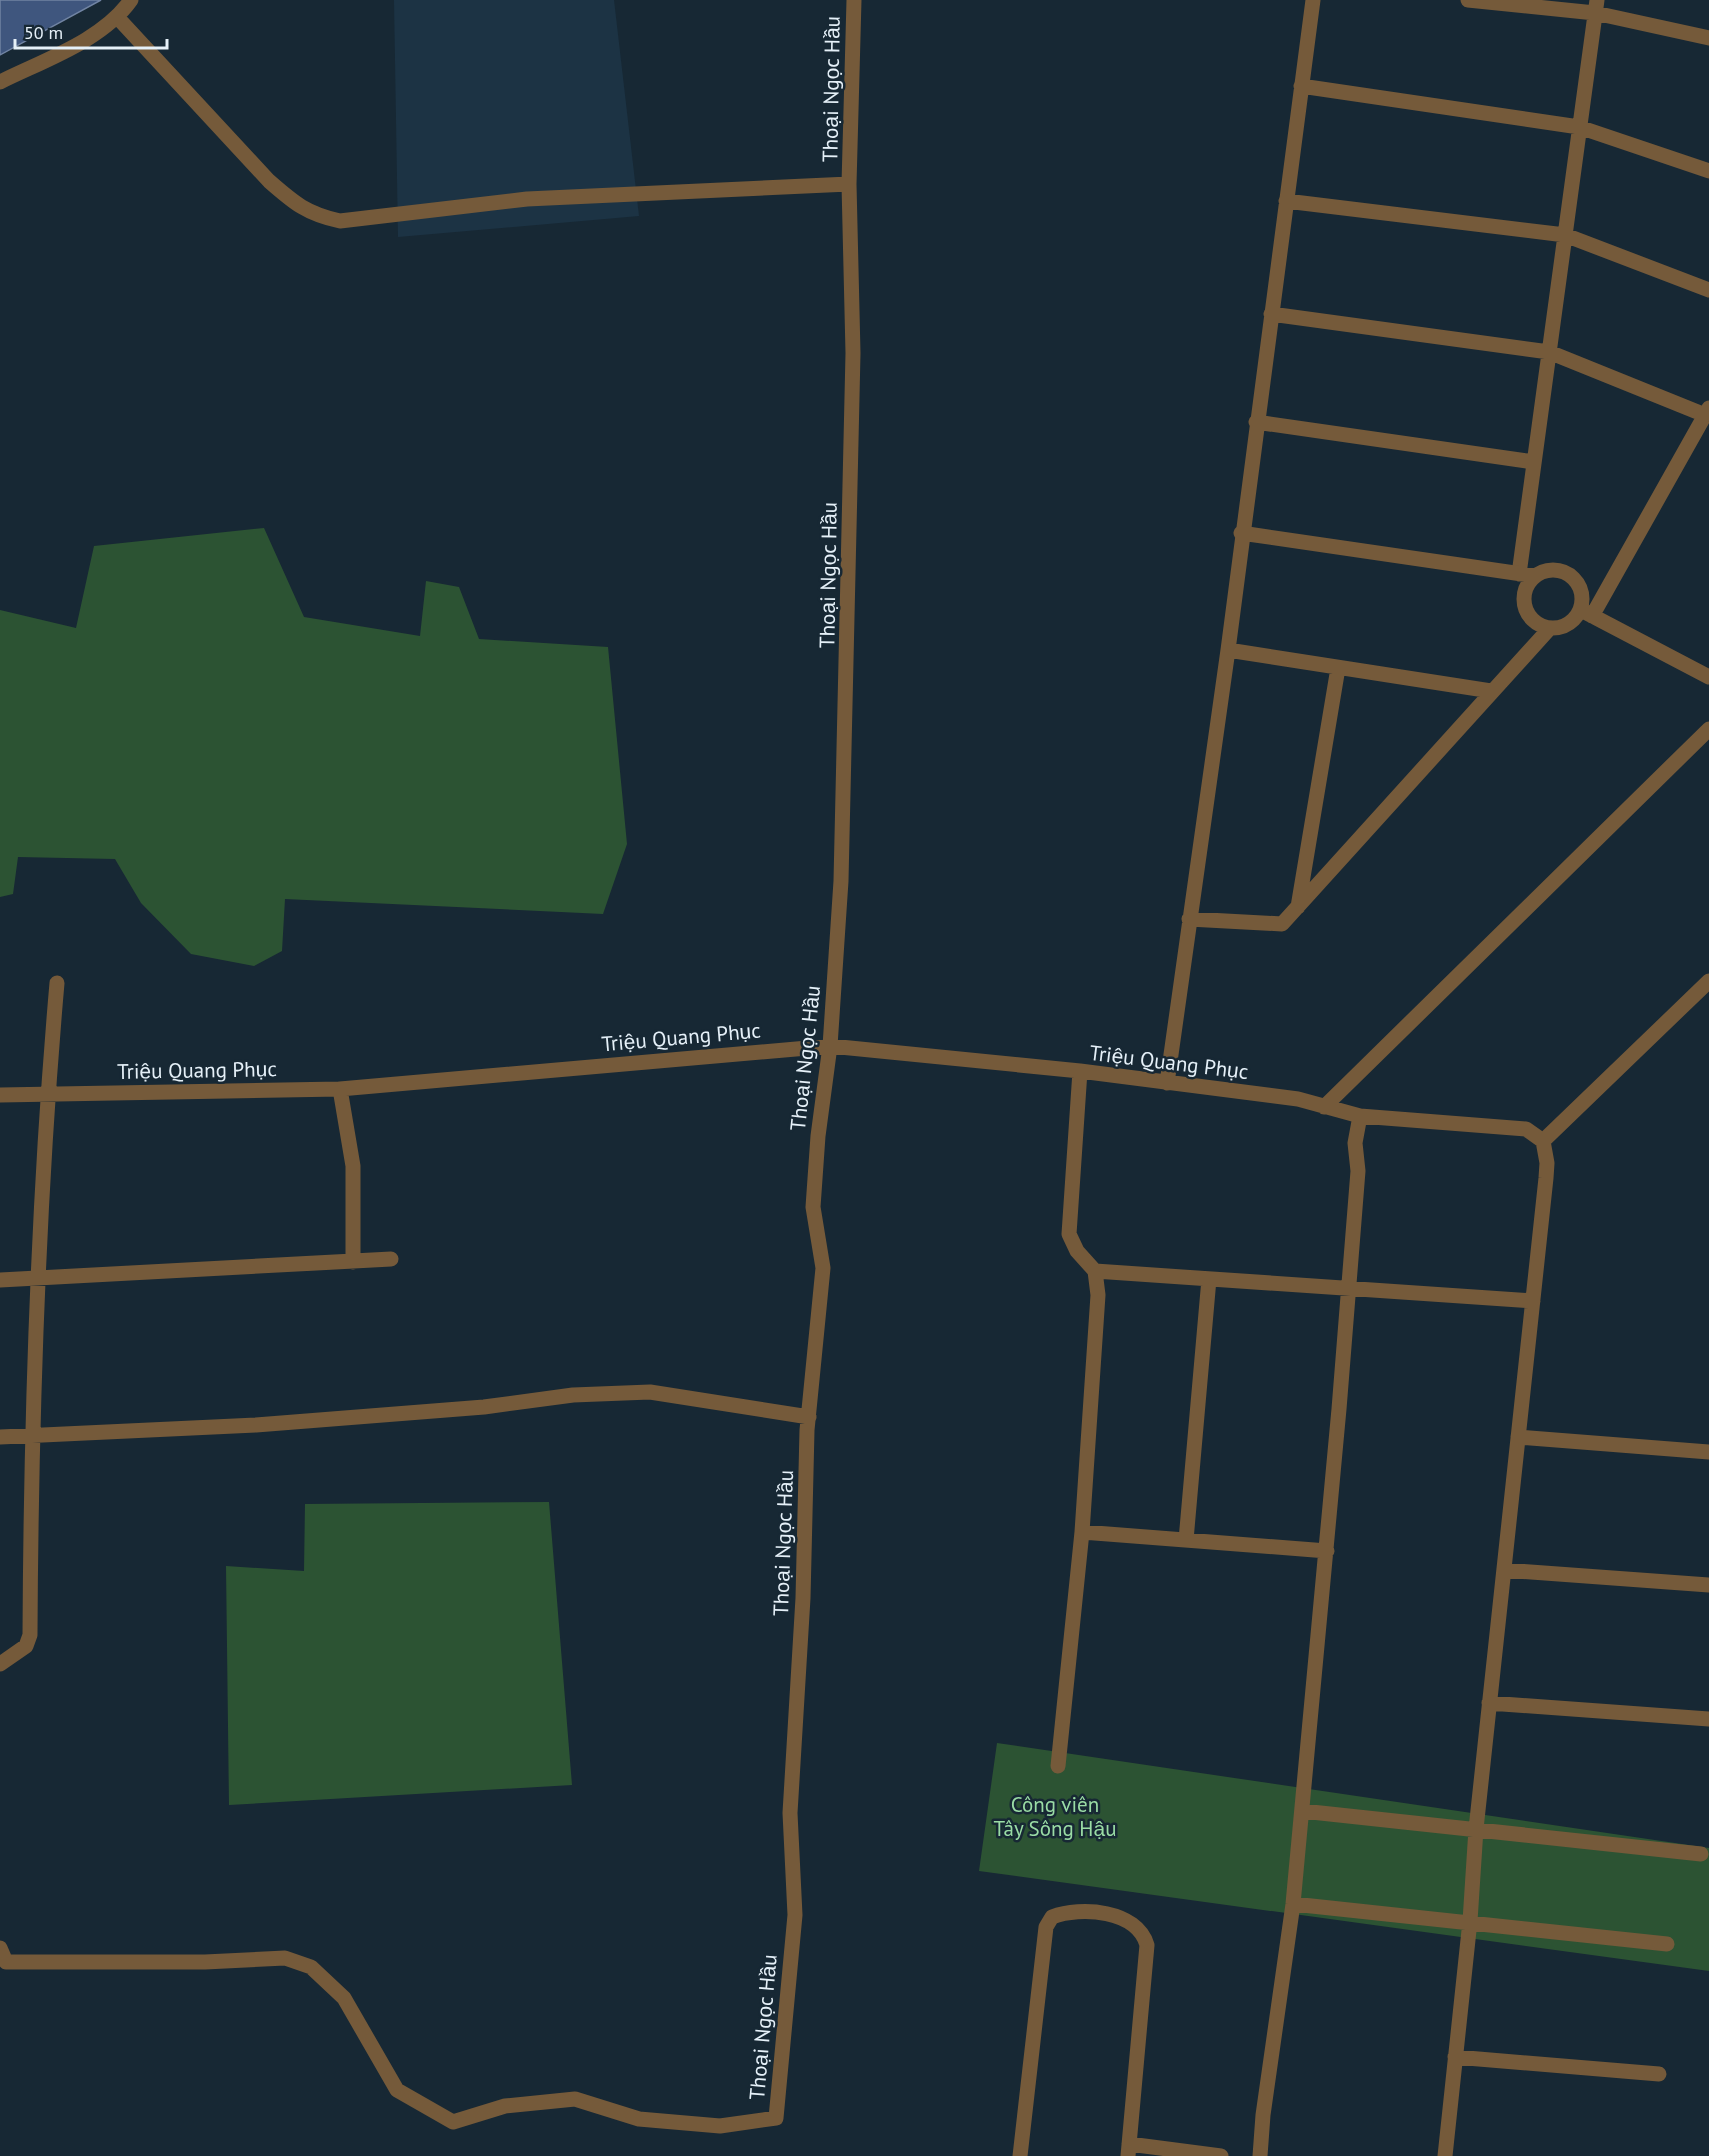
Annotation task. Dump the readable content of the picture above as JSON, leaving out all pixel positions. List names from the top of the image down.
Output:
{
  "streets": {
    "street": ["Thoại Ngọc Hầu", "Triệu Quang Phục"]
  },
  "crossings": [
    ["Thoại Ngọc Hầu", "Triệu Quang Phục"]
  ],
  "parks": ["Công viên Tây Sông Hậu"],
  "scale_bar": "50 m"
}
